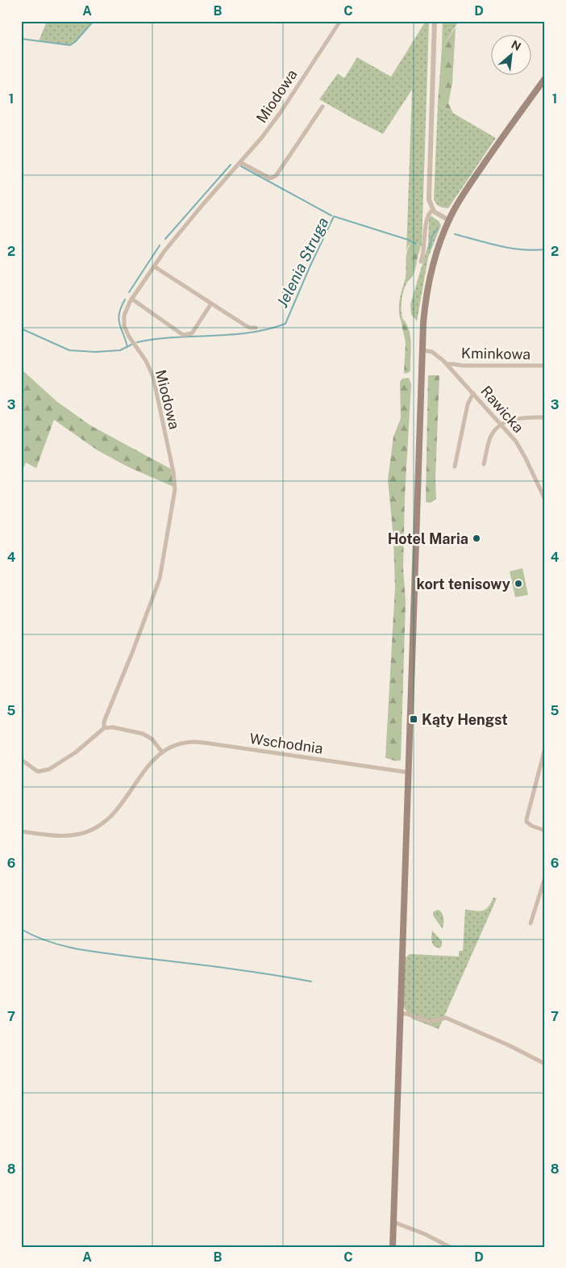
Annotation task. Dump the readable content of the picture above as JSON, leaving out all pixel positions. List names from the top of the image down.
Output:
{
  "streets": {
    "street": [
      "Miodowa",
      "Kminkowa",
      "Rawicka",
      "Wschodnia"
    ]
  },
  "crossings": [
    ["Kminkowa", "Rawicka"]
  ],
  "water": ["Jelenia Struga"],
  "places": {
    "other": ["Hotel Maria", "kort tenisowy"],
    "transit": ["Kąty Hengst"]
  },
  "north": "top right",
  "grid": {
    "columns": [
      "A",
      "B",
      "C",
      "D"
    ],
    "rows": [
      "1",
      "2",
      "3",
      "4",
      "5",
      "6",
      "7",
      "8"
    ]
  }
}
